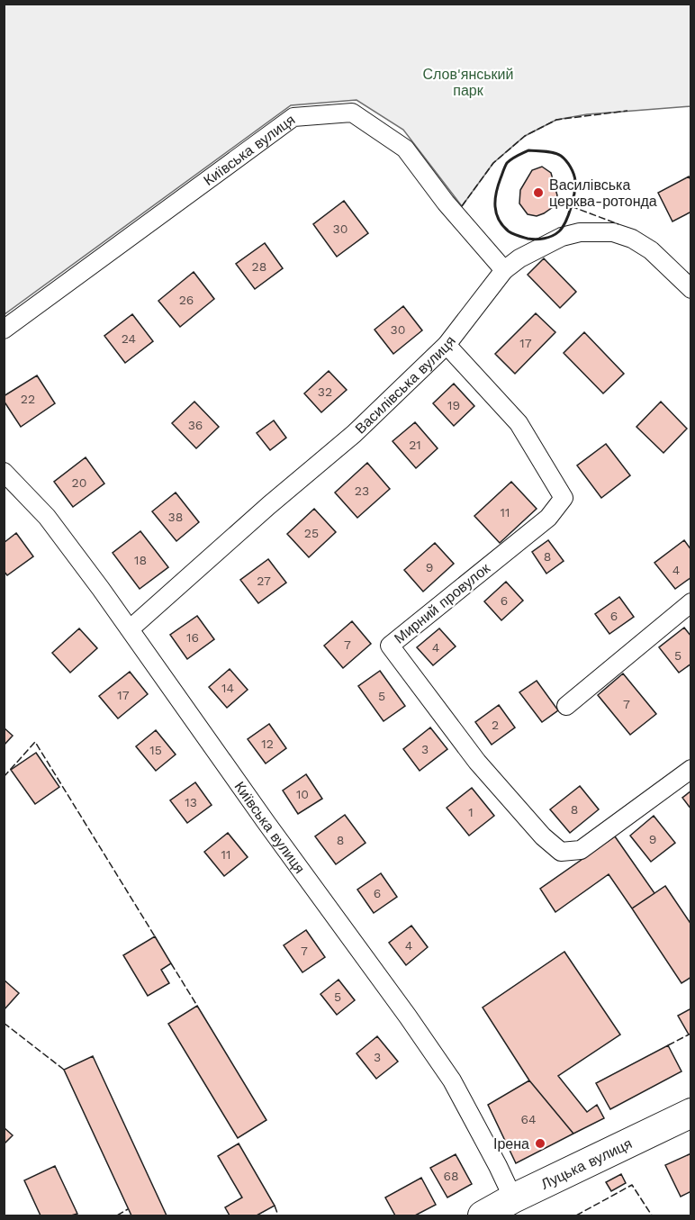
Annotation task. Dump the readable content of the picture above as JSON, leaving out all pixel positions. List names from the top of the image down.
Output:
{
  "streets": {
    "main road": ["Луцька вулиця"],
    "street": ["Київська вулиця", "Василівська вулиця", "Мирний провулок"]
  },
  "crossings": [
    ["Київська вулиця", "Василівська вулиця"],
    ["Київська вулиця", "Луцька вулиця"],
    ["Василівська вулиця", "Мирний провулок"]
  ],
  "parks": ["Слов'янський парк"],
  "places": ["Василівська церква-ротонда", "Ірена"],
  "house_numbers": [
    "30",
    "28",
    "26",
    "30",
    "24",
    "17",
    "32",
    "22",
    "19",
    "36",
    "21",
    "20",
    "23",
    "11",
    "38",
    "25",
    "8",
    "18",
    "9",
    "4",
    "27",
    "6",
    "6",
    "16",
    "7",
    "4",
    "5",
    "14",
    "17",
    "5",
    "7",
    "2",
    "12",
    "3",
    "15",
    "10",
    "13",
    "8",
    "1",
    "9",
    "8",
    "11",
    "6",
    "4",
    "7",
    "5",
    "3",
    "64",
    "68"
  ]
}
